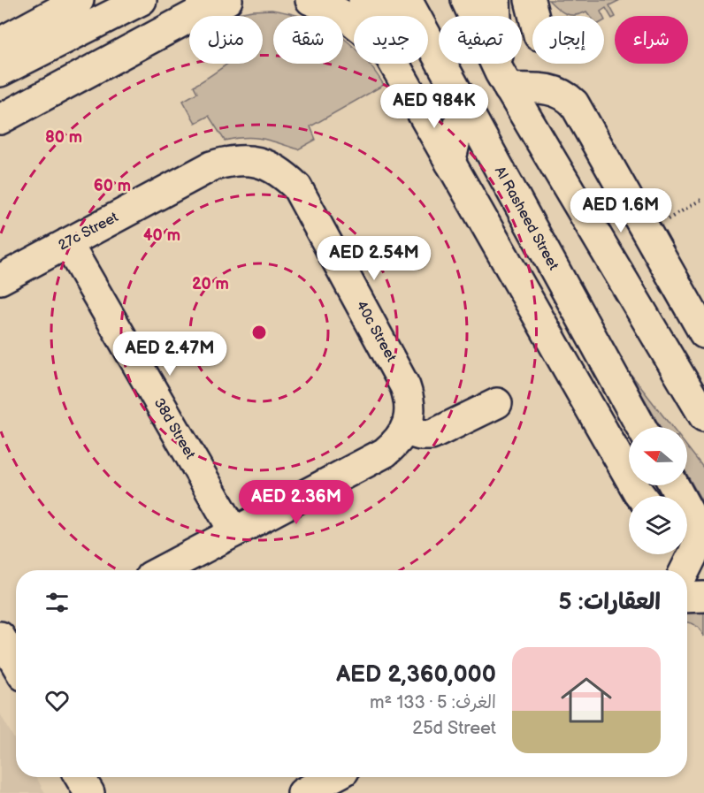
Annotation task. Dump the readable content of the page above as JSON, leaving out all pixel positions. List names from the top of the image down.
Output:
{
  "streets": {
    "street": [
      "Al Rasheed Street",
      "27c Street",
      "40c Street",
      "38d Street"
    ]
  },
  "crossings": [
    ["27c Street", "40c Street"],
    ["27c Street", "38d Street"]
  ],
  "north": "left",
  "page": {
    "chip": [
      "شراء",
      "إيجار",
      "تصفية",
      "جديد",
      "شقة",
      "منزل"
    ],
    "price": [
      "AED 984K",
      "AED 1.6M",
      "AED 2.54M",
      "AED 2.47M",
      "AED 2.36M"
    ],
    "heading": "العقارات: 5",
    "list": [
      {
        "name": "AED 2,360,000",
        "note": "الغرف: 5 · 133 m² · 25d Street"
      }
    ]
  },
  "rings": [
    "80 m",
    "60 m",
    "40 m",
    "20 m"
  ]
}
